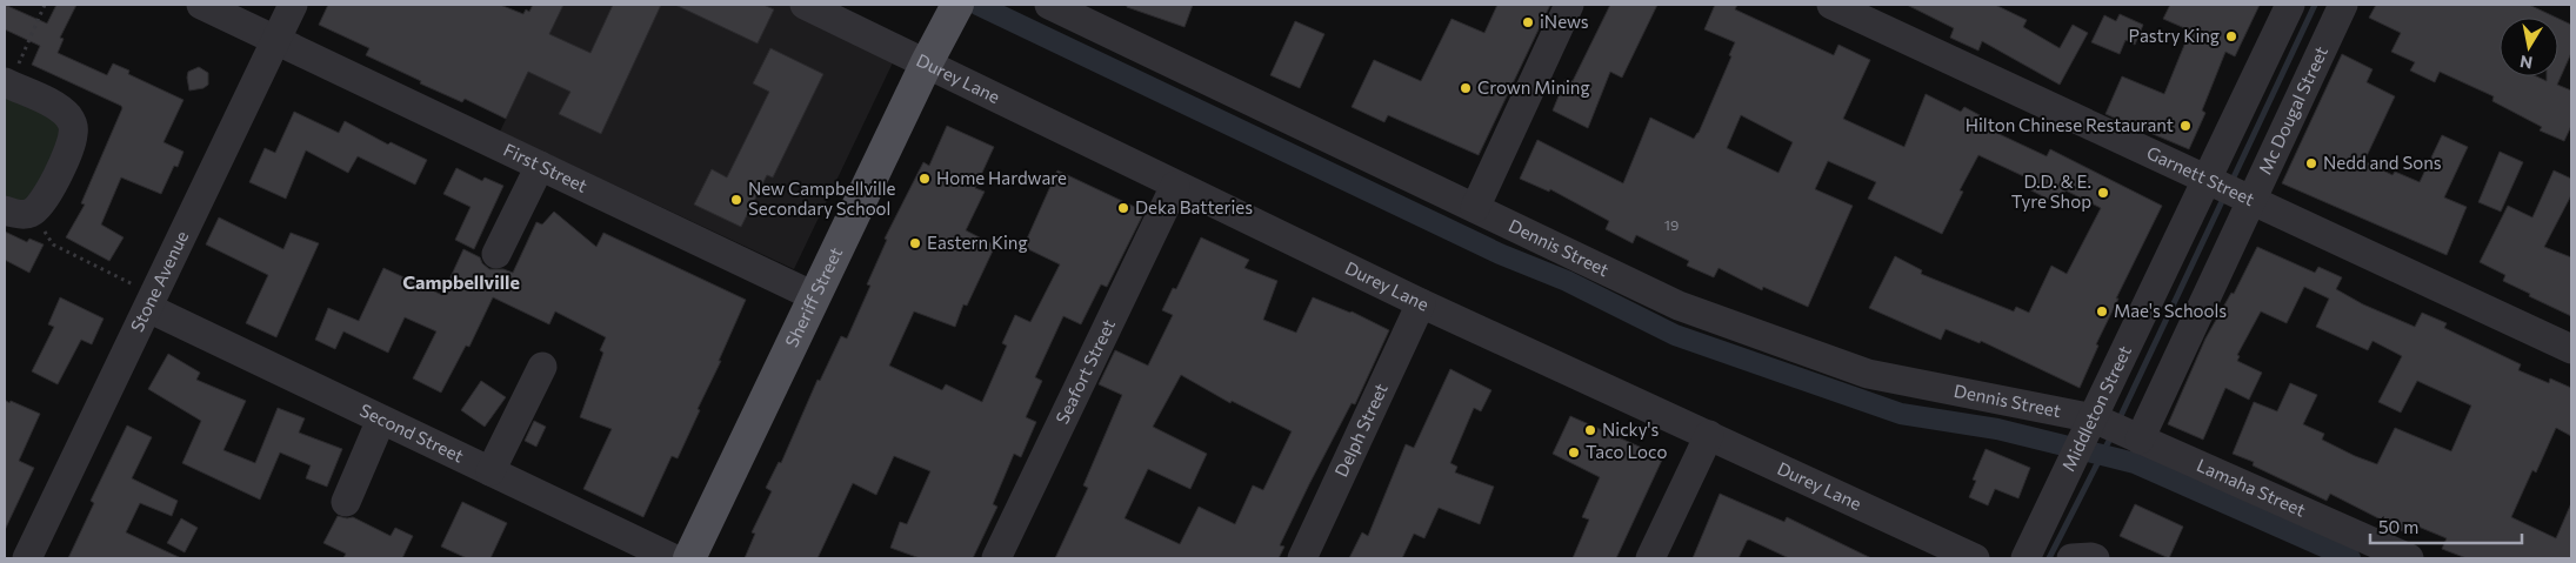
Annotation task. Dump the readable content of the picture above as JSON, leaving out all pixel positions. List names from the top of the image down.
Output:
{
  "streets": {
    "main road": ["Sheriff Street"],
    "street": [
      "Durey Lane",
      "Mc Dougal Street",
      "First Street",
      "Garnett Street",
      "Dennis Street",
      "Stone Avenue",
      "Seafort Street",
      "Middleton Street",
      "Delph Street",
      "Second Street",
      "Lamaha Street"
    ]
  },
  "crossings": [
    ["Durey Lane", "Sheriff Street"],
    ["Durey Lane", "Seafort Street"],
    ["Durey Lane", "Delph Street"],
    ["Mc Dougal Street", "Garnett Street"],
    ["Mc Dougal Street", "Lamaha Street"],
    ["First Street", "Stone Avenue"],
    ["First Street", "Sheriff Street"],
    ["Garnett Street", "Middleton Street"],
    ["Dennis Street", "Middleton Street"],
    ["Dennis Street", "Lamaha Street"],
    ["Stone Avenue", "Second Street"],
    ["Middleton Street", "Lamaha Street"]
  ],
  "districts": ["Campbellville"],
  "places": [
    "iNews",
    "Pastry King",
    "Crown Mining",
    "Hilton Chinese Restaurant",
    "Nedd and Sons",
    "Home Hardware",
    "D.D. & E. Tyre Shop",
    "New Campbellville Secondary School",
    "Deka Batteries",
    "Eastern King",
    "Mae's Schools",
    "Nicky's",
    "Taco Loco"
  ],
  "house_numbers": ["19"],
  "scale_bar": "50 m",
  "north": "bottom"
}
